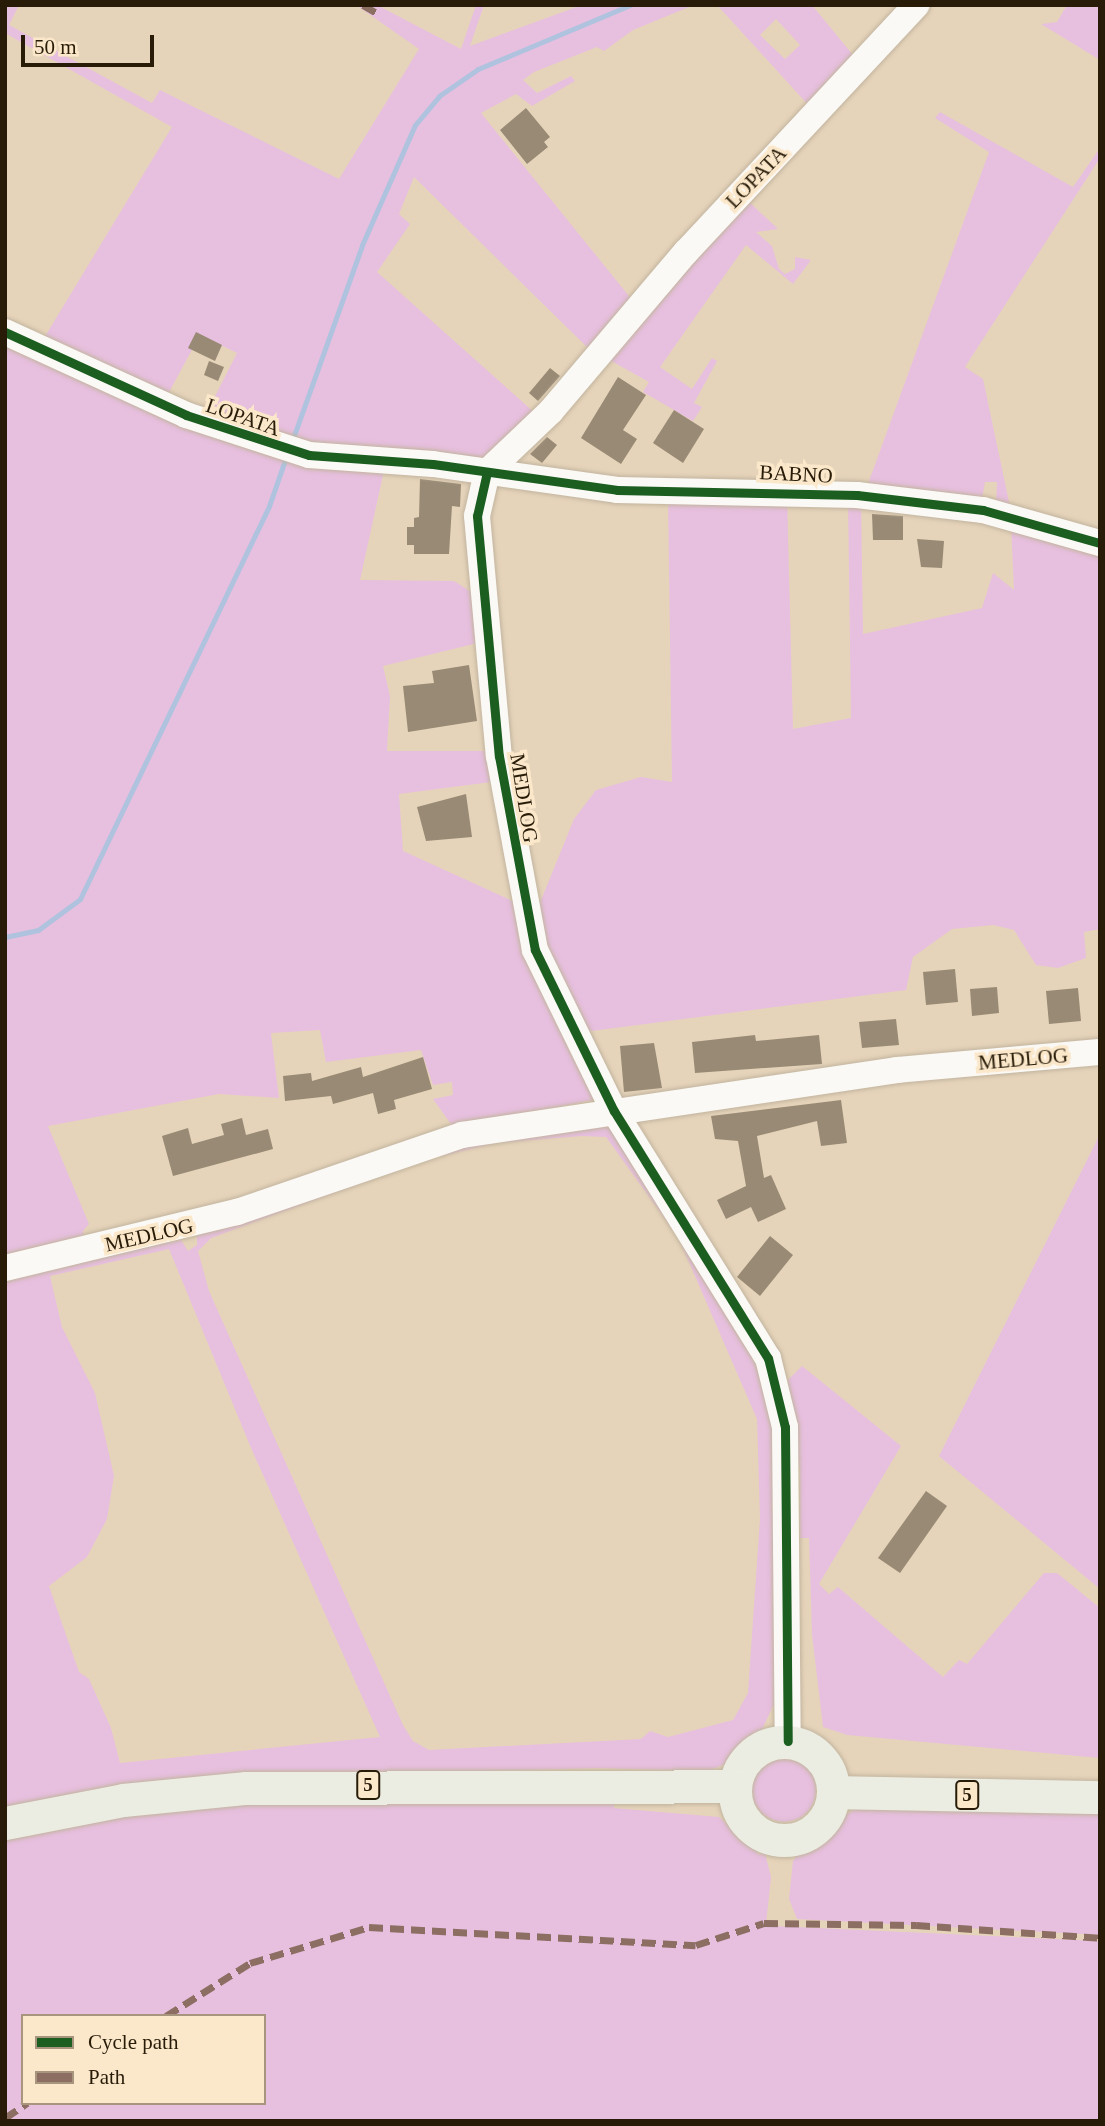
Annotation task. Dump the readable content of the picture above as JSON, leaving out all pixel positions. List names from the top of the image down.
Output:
{
  "streets": {
    "main road": ["5"],
    "street": ["LOPATA", "BABNO", "MEDLOG"]
  },
  "crossings": [
    ["LOPATA", "BABNO"],
    ["LOPATA", "MEDLOG"],
    ["BABNO", "MEDLOG"]
  ],
  "legend": ["Cycle path", "Path"],
  "scale_bar": "50 m"
}
